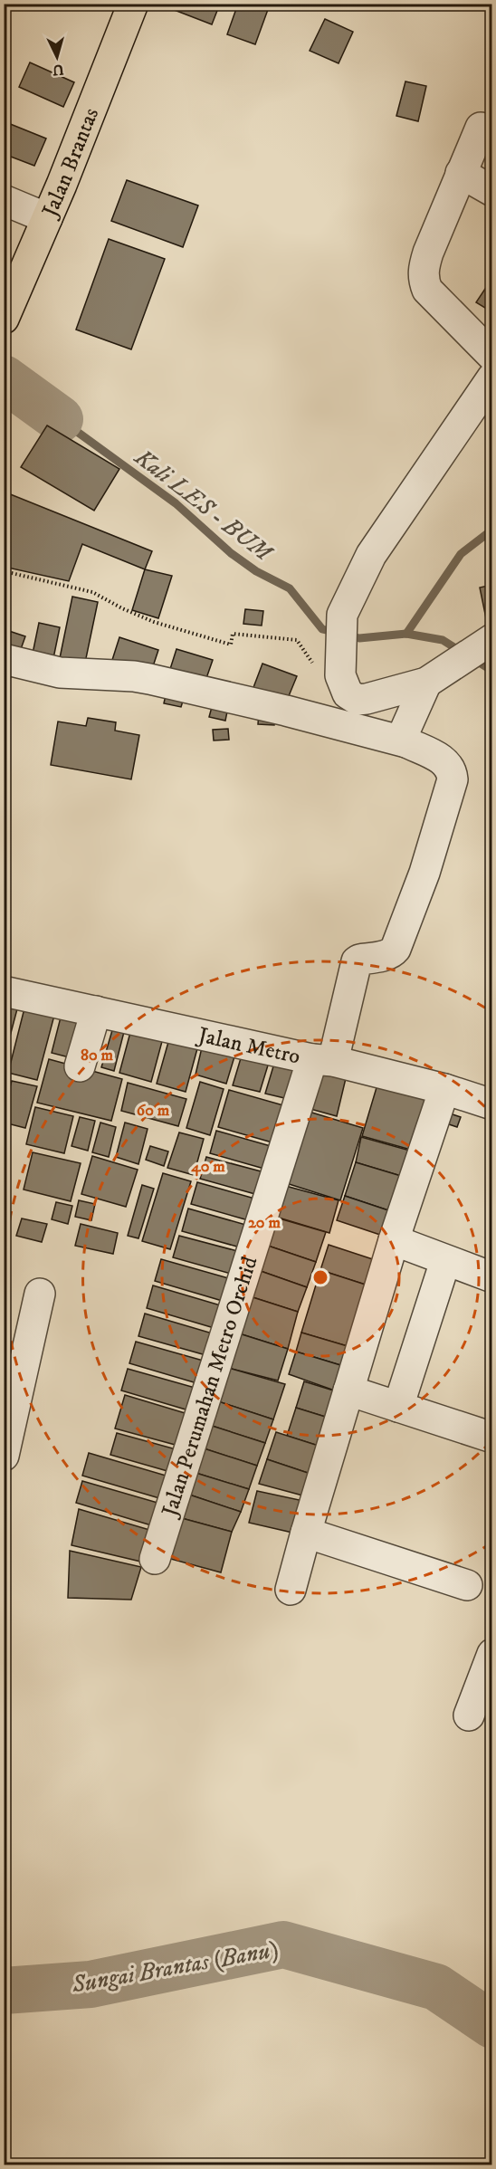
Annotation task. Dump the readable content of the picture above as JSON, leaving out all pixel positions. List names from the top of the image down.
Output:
{
  "streets": {
    "main road": ["Jalan Brantas"],
    "street": ["Jalan Metro", "Jalan Perumahan Metro Orchid"]
  },
  "crossings": [
    ["Jalan Metro", "Jalan Perumahan Metro Orchid"]
  ],
  "water": ["Kali LES - BUM", "Sungai Brantas (Banu)"],
  "north": "bottom",
  "rings": [
    "80 m",
    "60 m",
    "40 m",
    "20 m"
  ]
}
